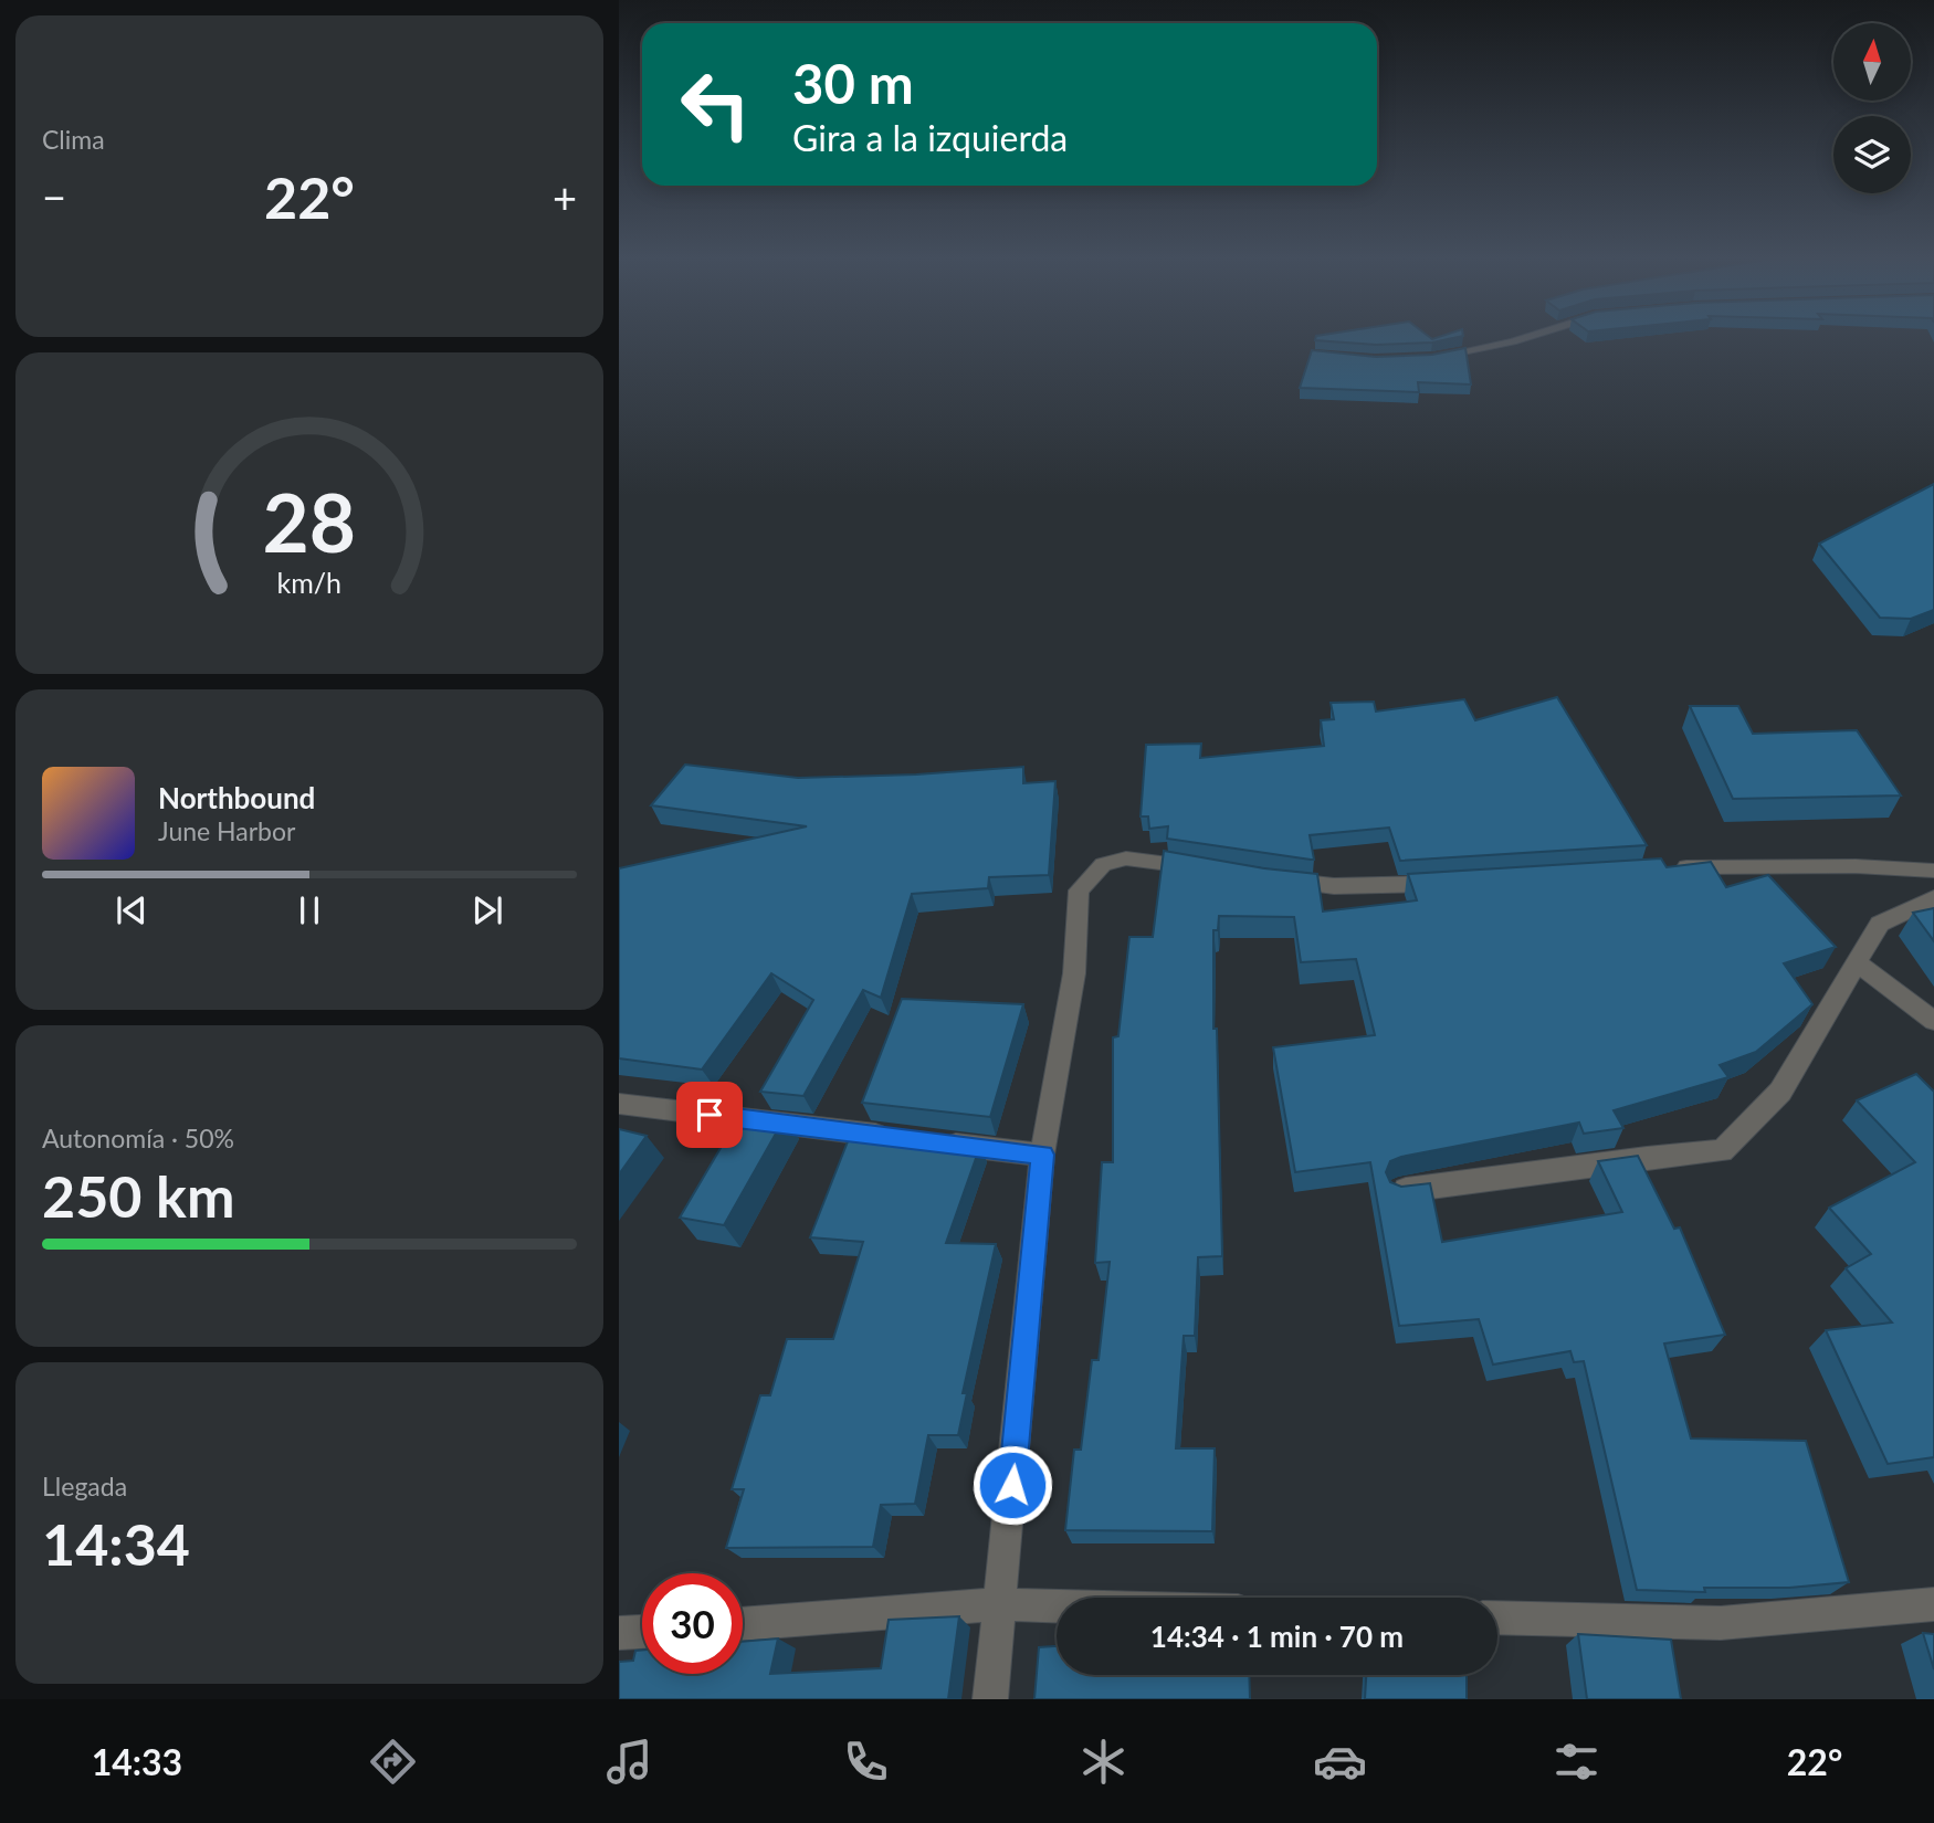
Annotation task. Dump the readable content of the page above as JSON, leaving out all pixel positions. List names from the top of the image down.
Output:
{
  "north": "top",
  "page": {
    "tile": [
      "Clima",
      ["Autonomía · 50%", "250 km"],
      ["Llegada", "14:34"]
    ],
    "turn": ["30 m", "Gira a la izquierda"],
    "heat": ["−", "22°", "+"],
    "song": ["Northbound", "June Harbor"],
    "limit": "30",
    "trip": "14:34 · 1 min · 70 m",
    "tabs": ["14:33", "22°"],
    "gauge": ["28", "km/h"]
  }
}
